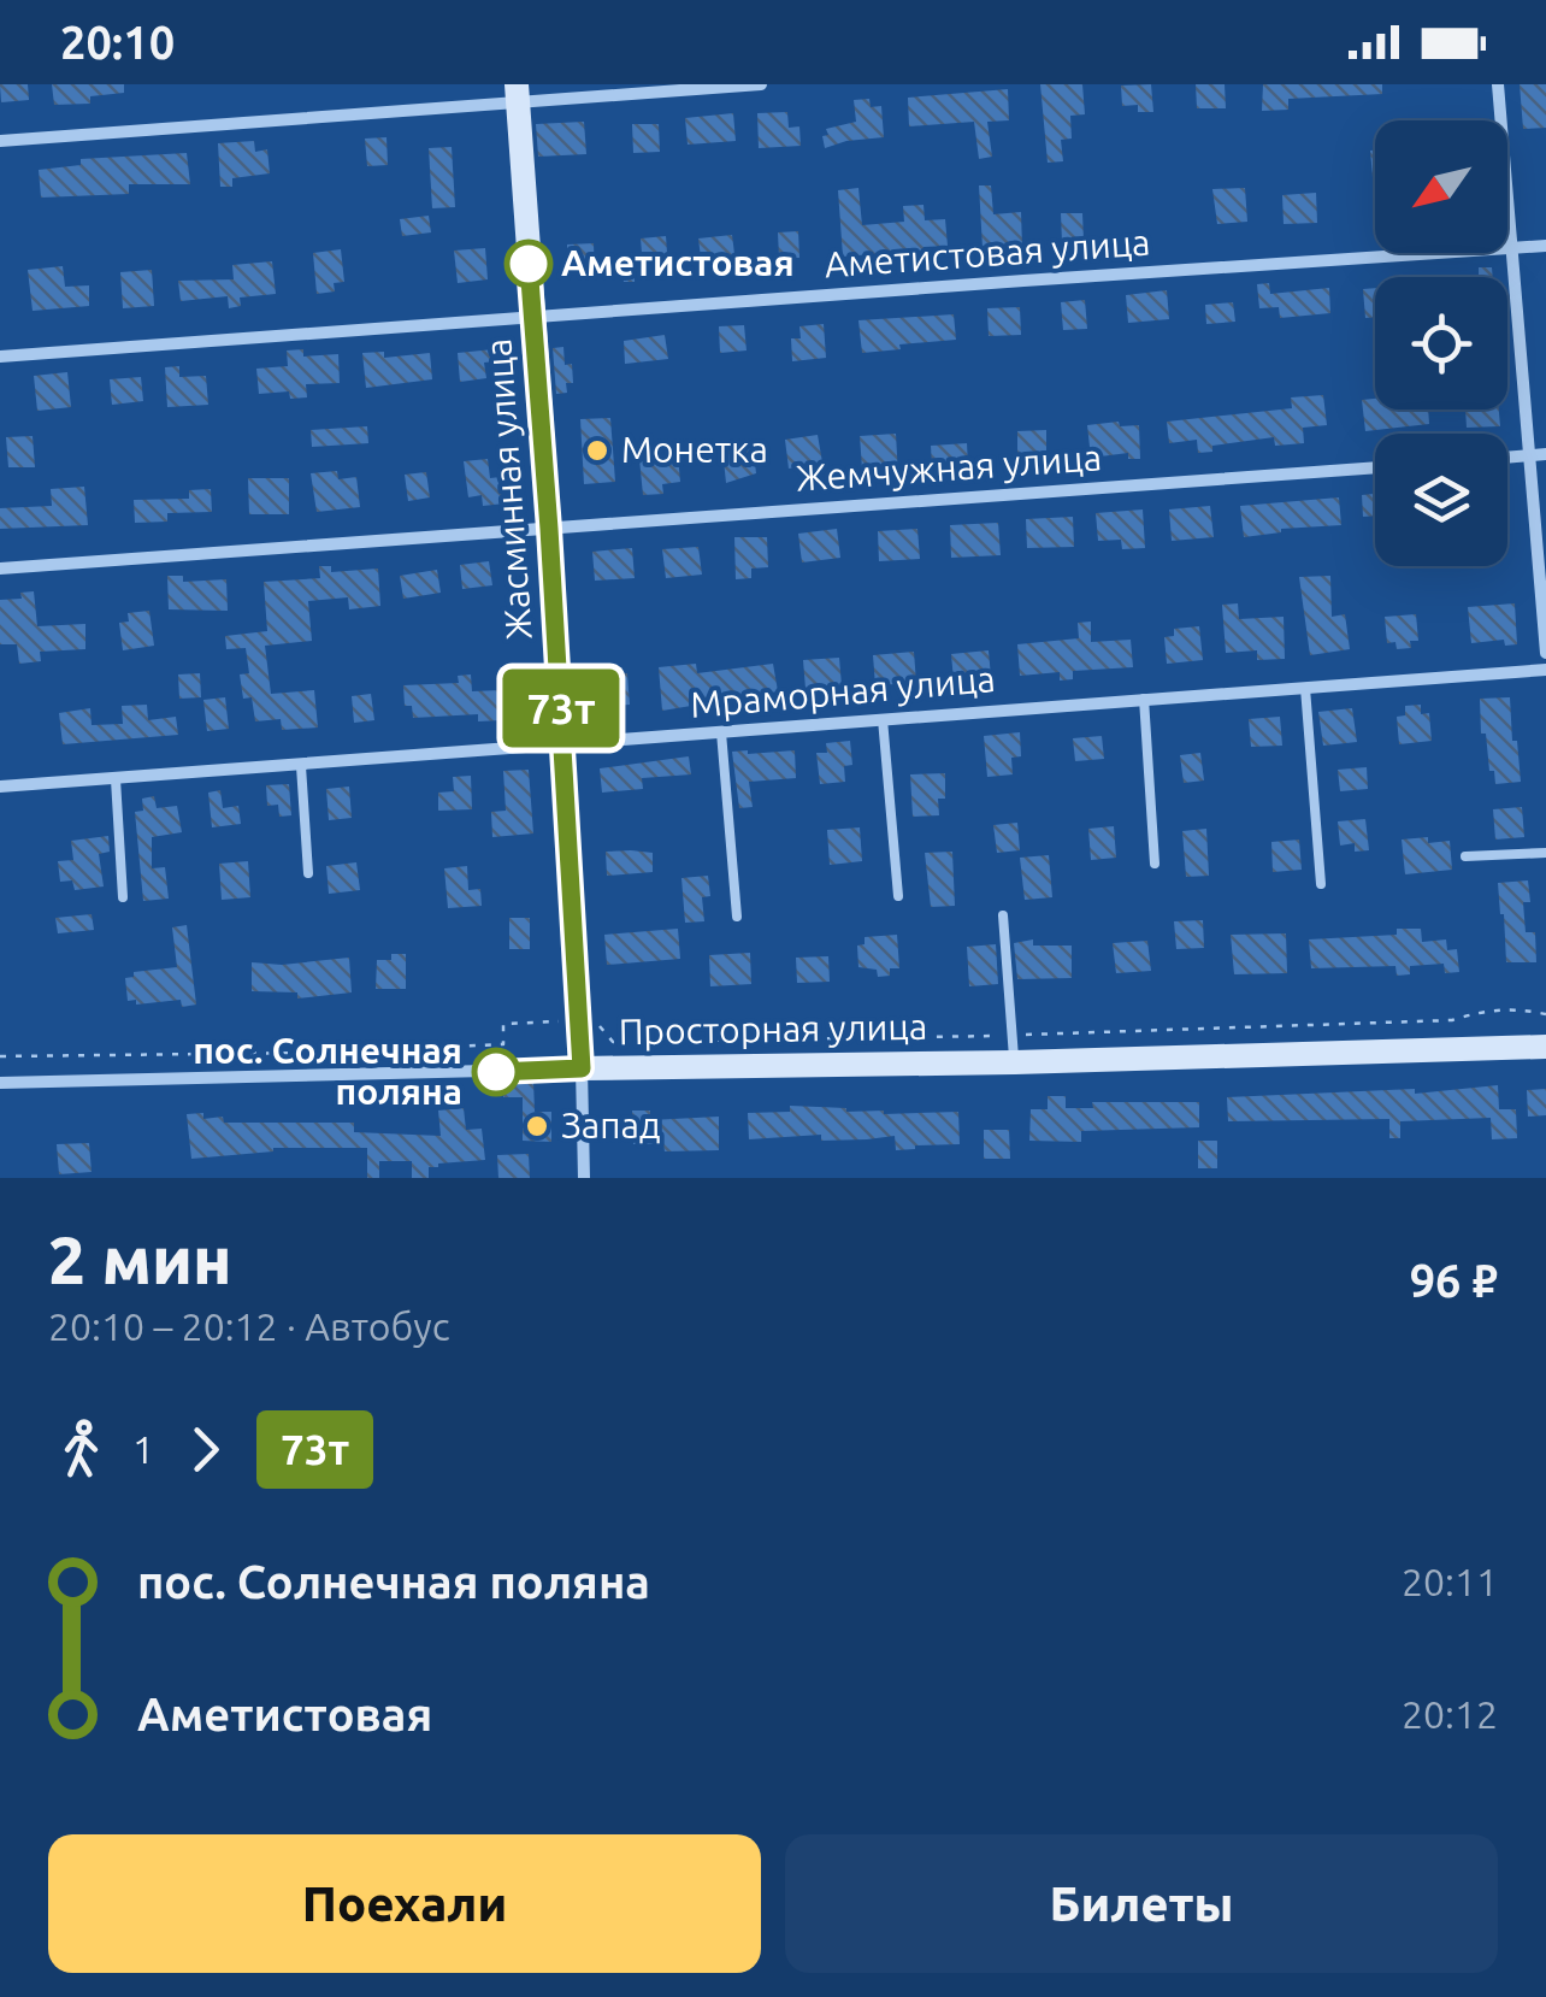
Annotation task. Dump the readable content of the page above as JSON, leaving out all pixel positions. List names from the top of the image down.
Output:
{
  "streets": {
    "street": [
      "Аметистовая улица",
      "Жемчужная улица",
      "Жасминная улица",
      "Мраморная улица",
      "Просторная улица"
    ]
  },
  "crossings": [
    ["Аметистовая улица", "Жасминная улица"],
    ["Жемчужная улица", "Жасминная улица"],
    ["Жасминная улица", "Мраморная улица"],
    ["Жасминная улица", "Просторная улица"]
  ],
  "places": [
    "Аметистовая",
    "Монетка",
    "пос. Солнечная поляна",
    "Запад"
  ],
  "lines": ["bus line 73т"],
  "north": "bottom left",
  "page": {
    "status": "20:10",
    "on_map": "73т",
    "heading": ["2 мин", "20:10 – 20:12 · Автобус", "96 ₽"],
    "legs": ["1", "73т"],
    "list": [
      {
        "name": "пос. Солнечная поляна",
        "value": "20:11"
      },
      {
        "name": "Аметистовая",
        "value": "20:12"
      }
    ],
    "buttons": ["Поехали", "Билеты"]
  }
}
